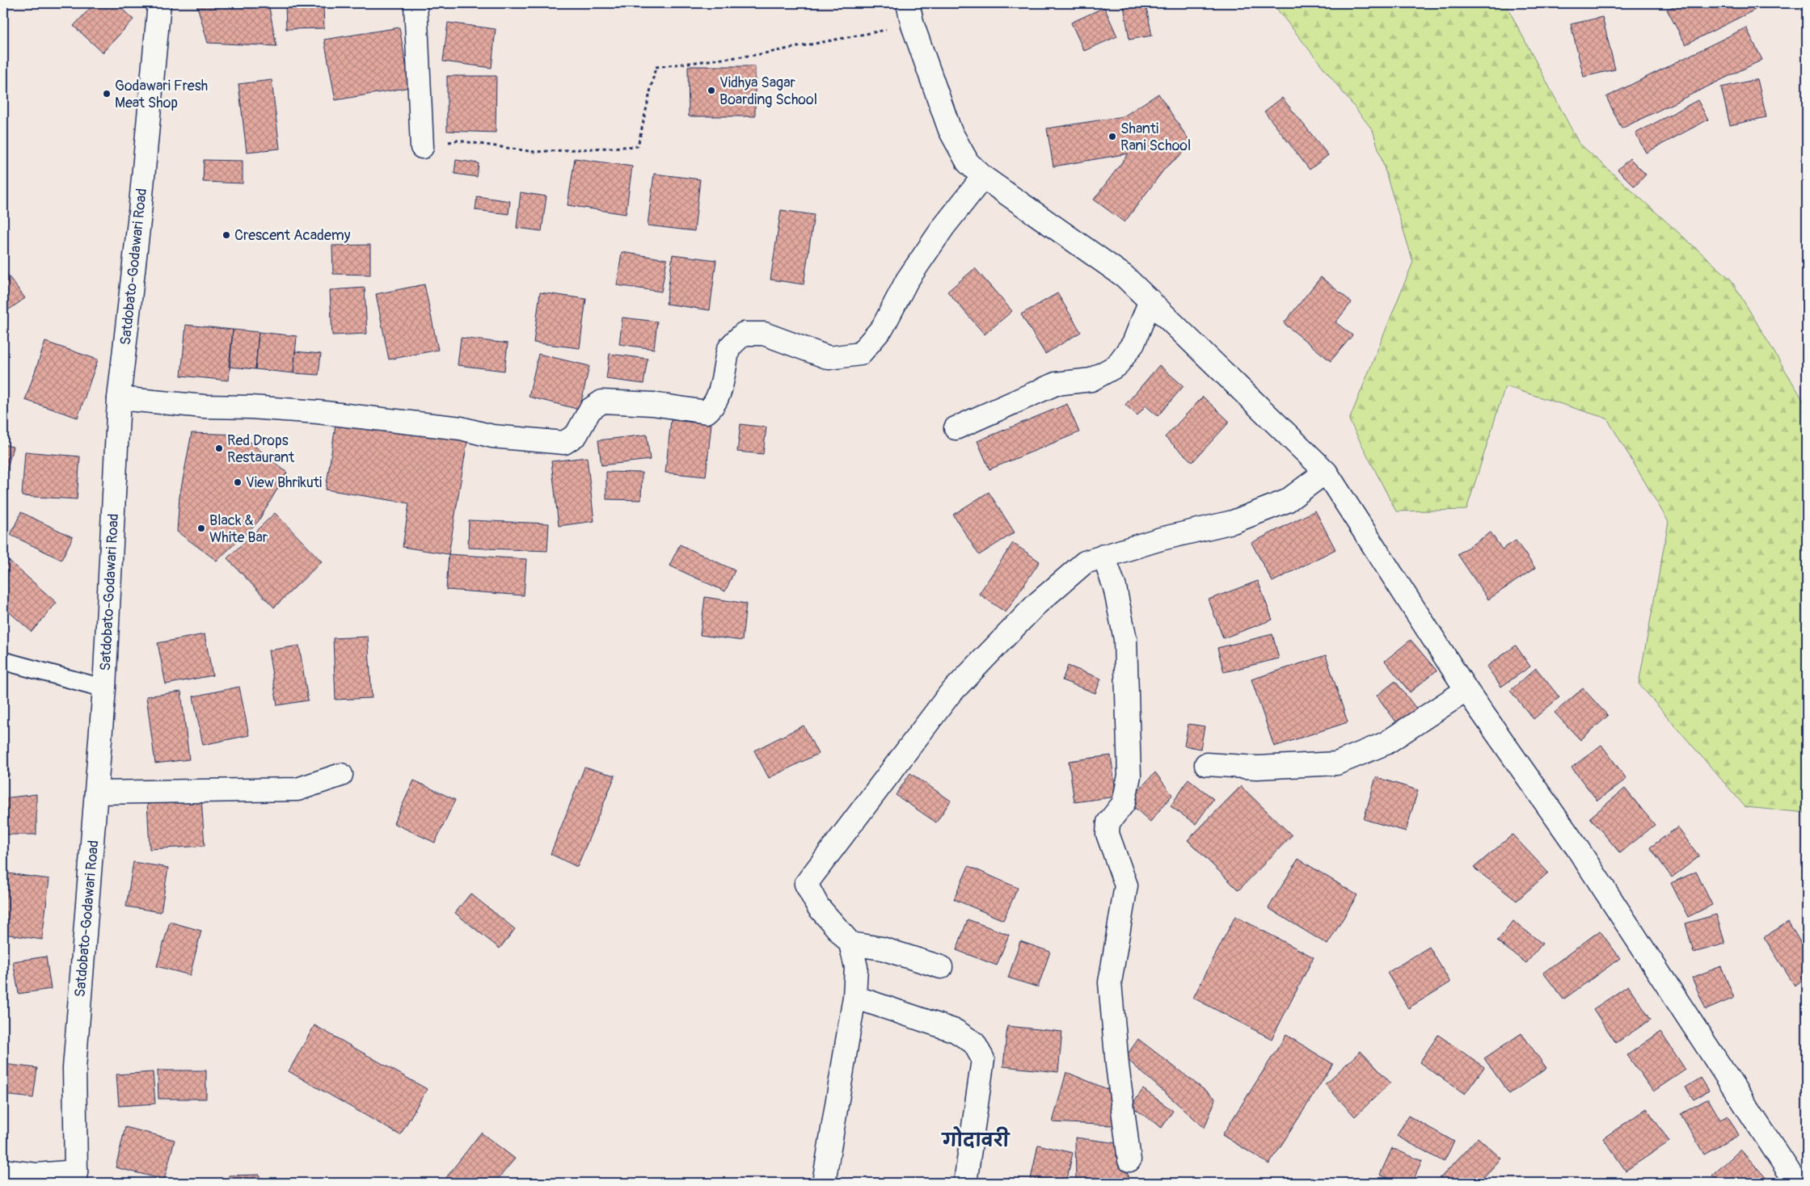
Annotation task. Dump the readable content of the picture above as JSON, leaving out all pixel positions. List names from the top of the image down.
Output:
{
  "streets": {
    "street": ["Satdobato-Godawari Road"]
  },
  "districts": ["गोदावरी"],
  "places": [
    "Vidhya Sagar Boarding School",
    "Godawari Fresh Meat Shop",
    "Shanti Rani School",
    "Crescent Academy",
    "Red Drops Restaurant",
    "View Bhrikuti",
    "Black & White Bar"
  ]
}
